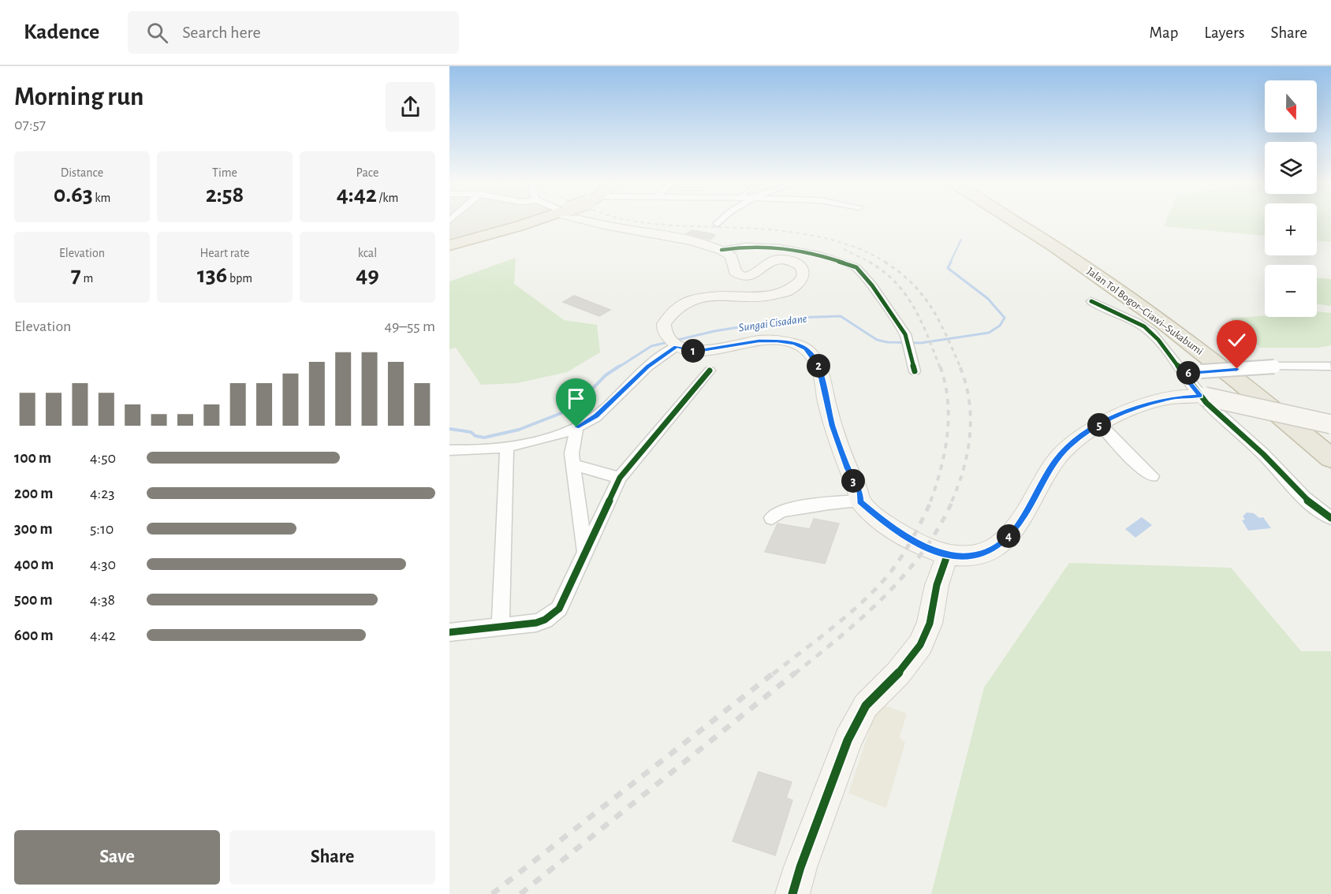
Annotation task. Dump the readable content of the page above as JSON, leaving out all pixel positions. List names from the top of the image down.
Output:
{
  "streets": {
    "highway": ["Jalan Tol Bogor–Ciawi–Sukabumi"]
  },
  "water": ["Sungai Cisadane"],
  "north": "bottom",
  "page": {
    "header": "Kadence",
    "search": "Search here",
    "nav": ["Map", "Layers", "Share"],
    "heading": ["Morning run", "07:57"],
    "map_buttons": ["+", "−"],
    "stats": [
      ["Distance", "0.63 km"],
      ["Time", "2:58"],
      ["Pace", "4:42 /km"],
      ["Elevation", "7 m"],
      ["Heart rate", "136 bpm"],
      ["kcal", "49"]
    ],
    "chart": ["Elevation", "49–55 m"],
    "pins": [
      "1",
      "2",
      "6",
      "5",
      "3",
      "4"
    ],
    "list": [
      {
        "name": "100 m",
        "note": "4:50"
      },
      {
        "name": "200 m",
        "note": "4:23"
      },
      {
        "name": "300 m",
        "note": "5:10"
      },
      {
        "name": "400 m",
        "note": "4:30"
      },
      {
        "name": "500 m",
        "note": "4:38"
      },
      {
        "name": "600 m",
        "note": "4:42"
      }
    ],
    "buttons": ["Save", "Share"]
  }
}
